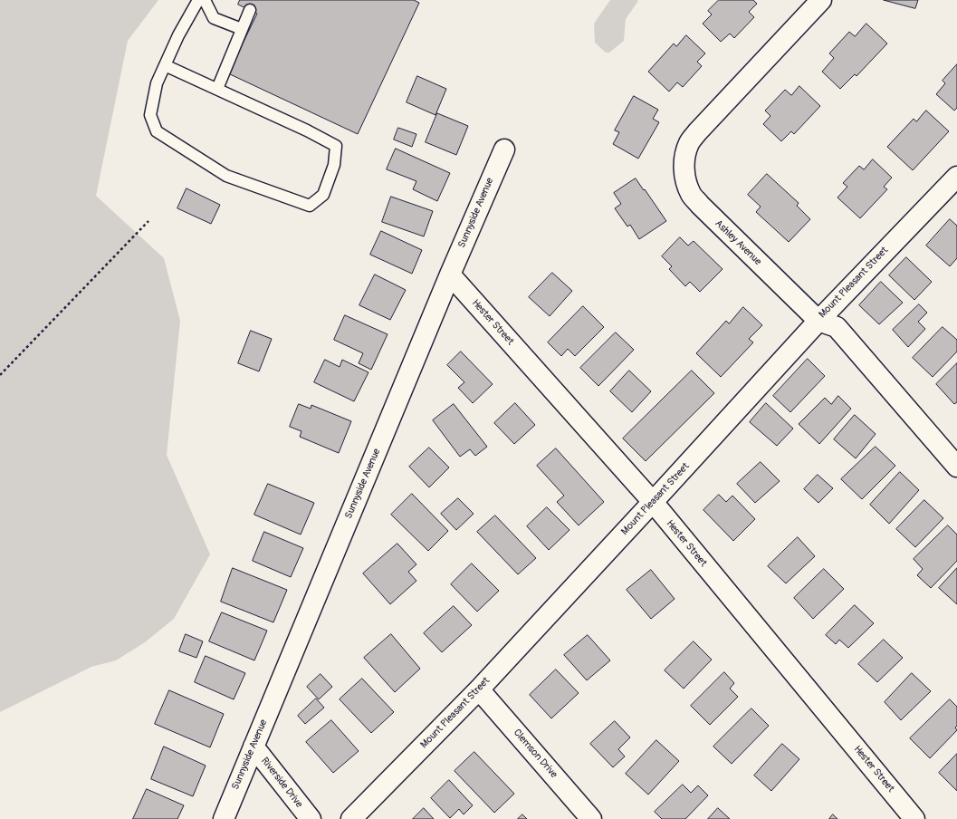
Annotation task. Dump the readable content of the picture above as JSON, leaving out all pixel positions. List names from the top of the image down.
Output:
{
  "streets": {
    "street": [
      "Sunnyside Avenue",
      "Ashley Avenue",
      "Mount Pleasant Street",
      "Hester Street",
      "Clemson Drive",
      "Riverside Drive"
    ]
  },
  "crossings": [
    ["Sunnyside Avenue", "Hester Street"],
    ["Sunnyside Avenue", "Riverside Drive"],
    ["Ashley Avenue", "Mount Pleasant Street"],
    ["Mount Pleasant Street", "Hester Street"],
    ["Mount Pleasant Street", "Clemson Drive"]
  ]
}
